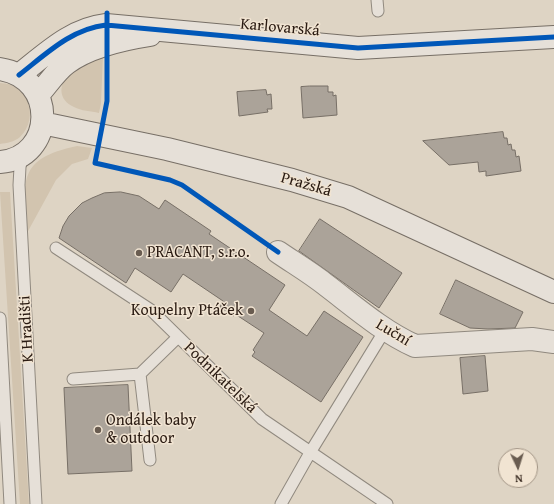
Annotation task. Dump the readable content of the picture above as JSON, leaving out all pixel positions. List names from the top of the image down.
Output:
{
  "streets": {
    "street": ["Karlovarská", "Pražská", "Luční"],
    "lane": ["K Hradišti", "Podnikatelská"]
  },
  "places": ["PRACANT, s.r.o.", "Koupelny Ptáček", "Ondálek baby & outdoor"],
  "north": "bottom"
}
